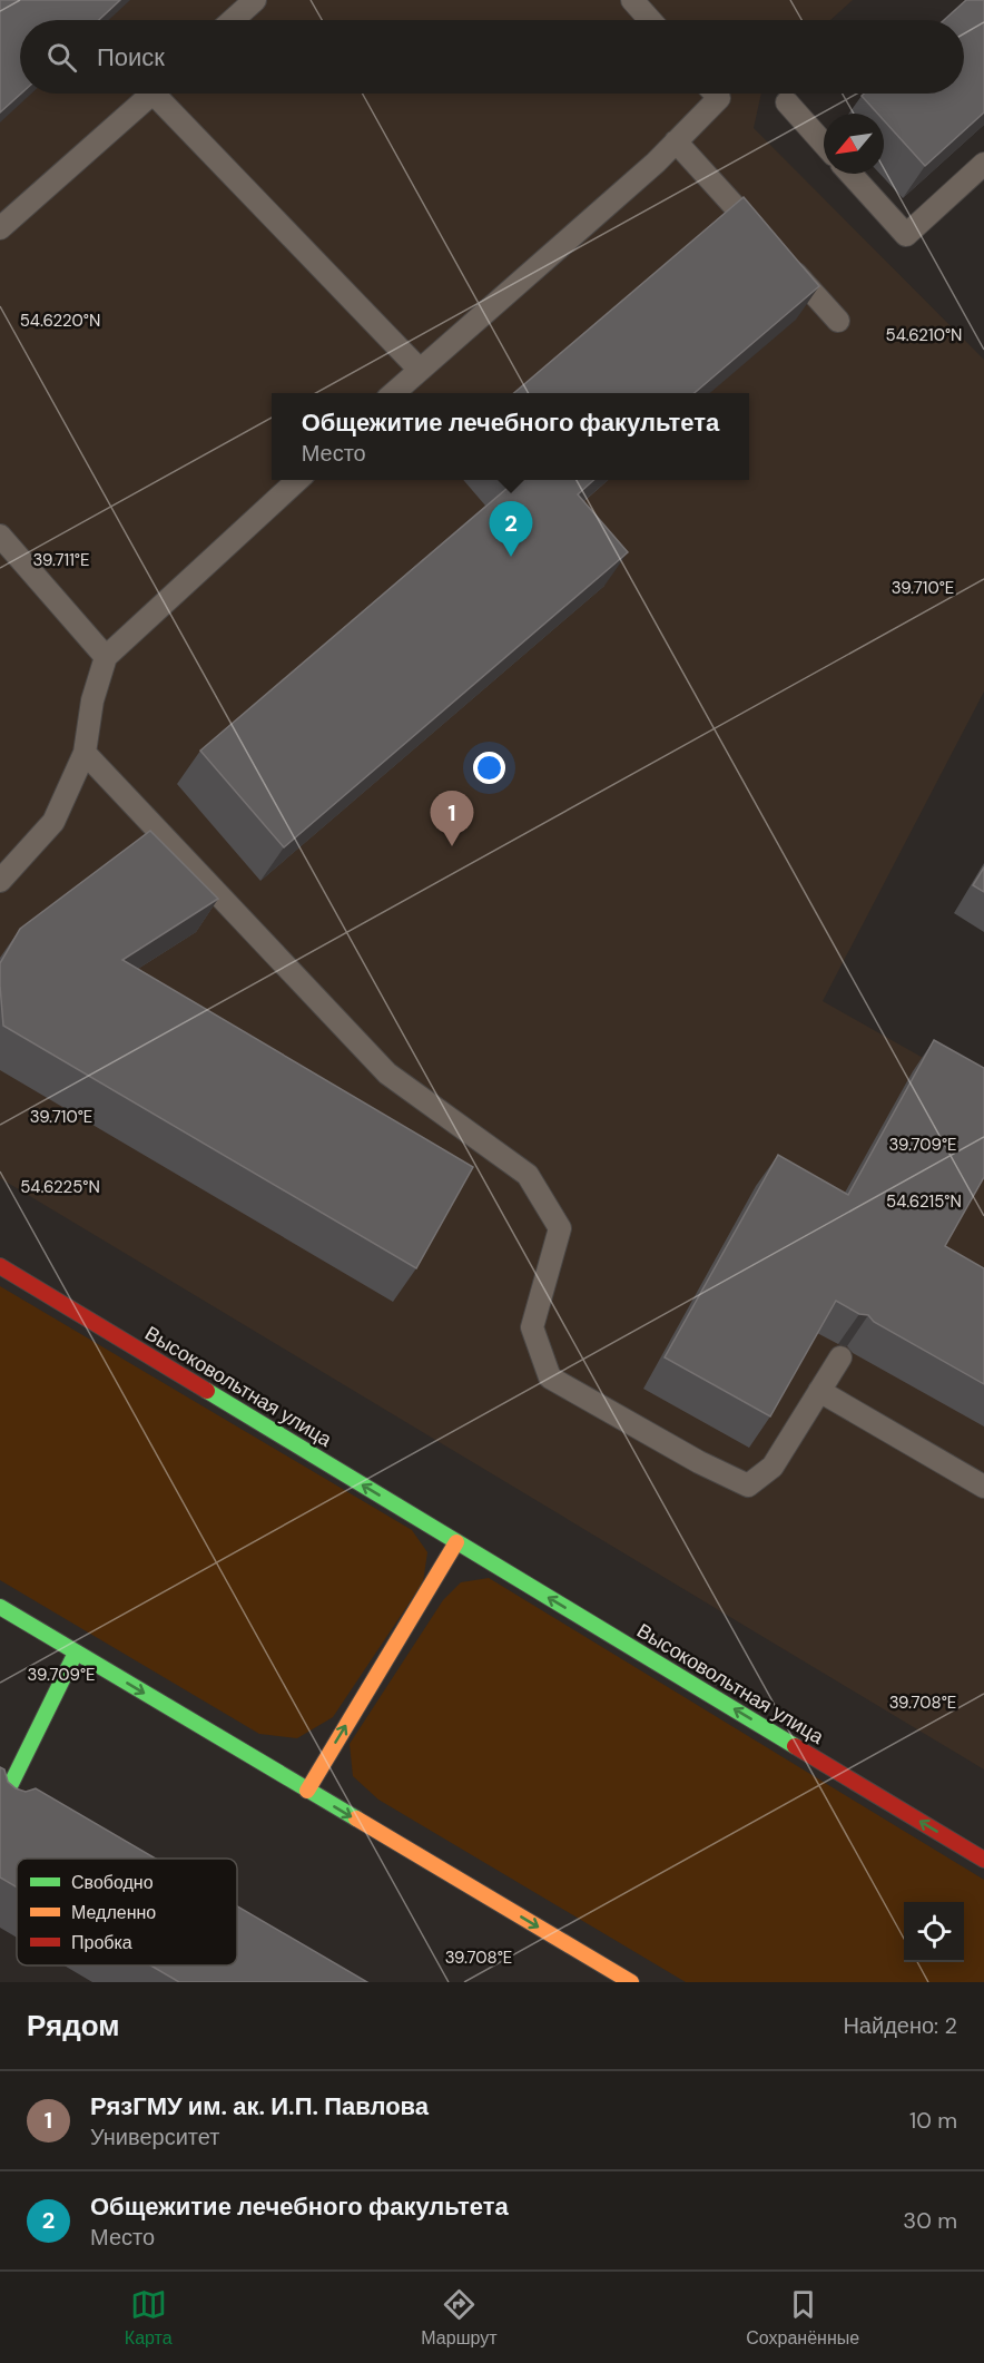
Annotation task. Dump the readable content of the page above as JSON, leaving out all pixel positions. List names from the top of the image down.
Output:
{
  "streets": {
    "street": ["Высоковольтная улица"]
  },
  "one_way": ["Высоковольтная улица"],
  "legend": ["Свободно", "Медленно", "Пробка"],
  "north": "bottom left",
  "page": {
    "search": "Поиск",
    "popup": ["Общежитие лечебного факультета", "Место"],
    "pins": ["2", "1"],
    "heading": ["Рядом", "Найдено: 2"],
    "list": [
      {
        "mark": "1",
        "name": "РязГМУ им. ак. И.П. Павлова",
        "note": "Университет",
        "value": "10 m"
      },
      {
        "mark": "2",
        "name": "Общежитие лечебного факультета",
        "note": "Место",
        "value": "30 m"
      }
    ],
    "nav": ["Карта", "Маршрут", "Сохранённые"]
  },
  "coordinates": [
    "54.6220°N",
    "54.6210°N",
    "39.711°E",
    "39.710°E",
    "39.709°E",
    "54.6225°N",
    "54.6215°N",
    "39.708°E"
  ]
}
